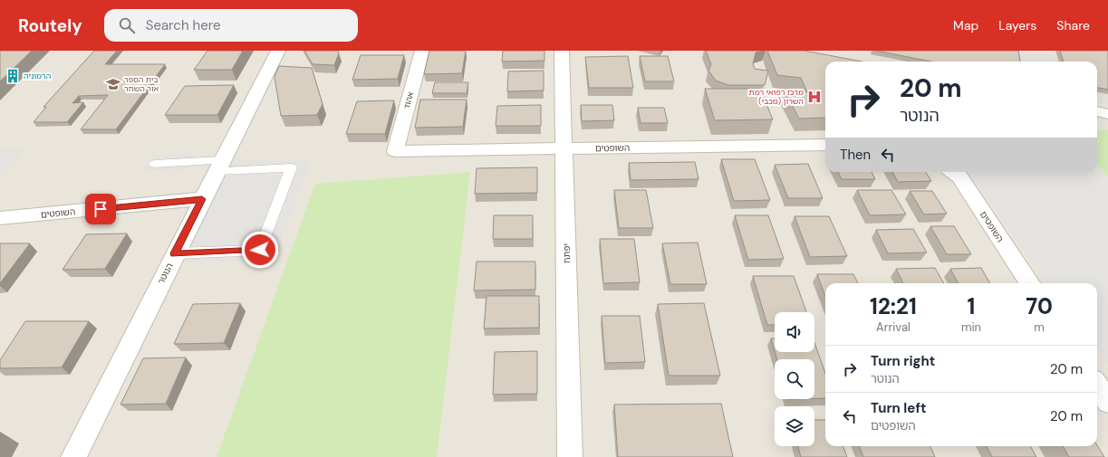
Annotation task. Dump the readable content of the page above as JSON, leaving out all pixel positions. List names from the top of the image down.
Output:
{
  "streets": {
    "street": [
      "אהוד",
      "השופטים",
      "יפתח",
      "הנוטר"
    ]
  },
  "crossings": [
    ["אהוד", "השופטים"],
    ["השופטים", "יפתח"],
    ["השופטים", "הנוטר"]
  ],
  "places": {
    "building": ["הרמוניה"],
    "school or university": ["בית הספר אור השחר"],
    "hospital": ["מרכז רפואי רמת השרון (מכבי)"]
  },
  "page": {
    "header": "Routely",
    "search": "Search here",
    "nav": ["Map", "Layers", "Share"],
    "turn": ["20 m", "הנוטר"],
    "then": "Then",
    "eta": [
      "12:21",
      "Arrival",
      "1",
      "min",
      "70",
      "m"
    ],
    "list": [
      {
        "name": "Turn right",
        "note": "הנוטר",
        "value": "20 m"
      },
      {
        "name": "Turn left",
        "note": "השופטים",
        "value": "20 m"
      }
    ]
  }
}
